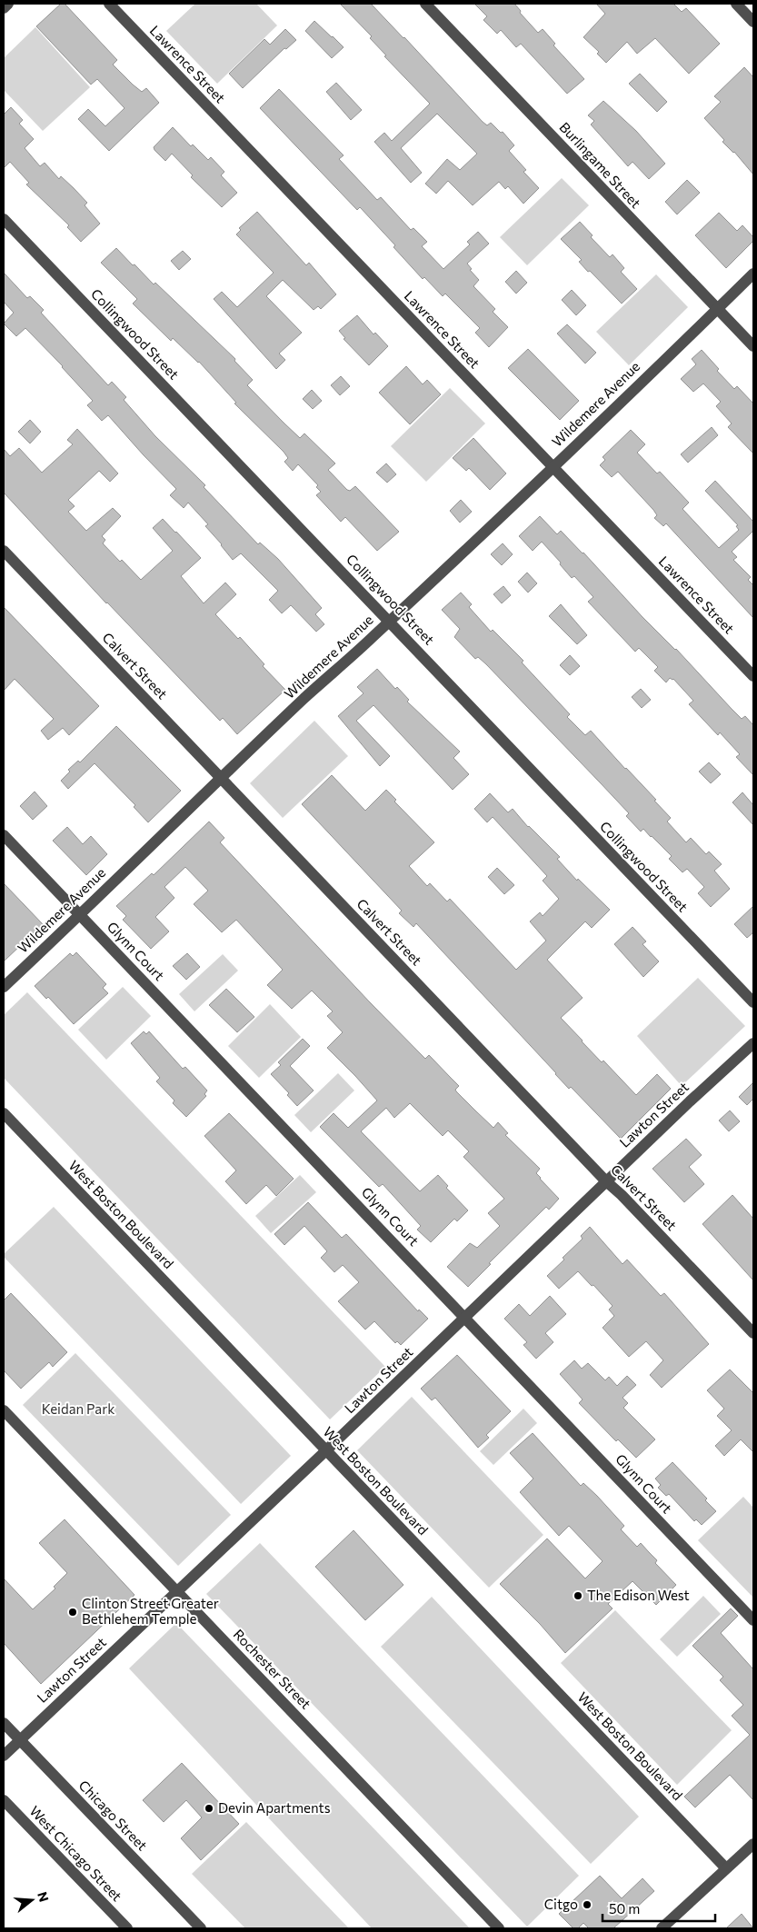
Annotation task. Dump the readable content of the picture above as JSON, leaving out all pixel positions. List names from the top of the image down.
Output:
{
  "streets": {
    "street": [
      "Lawrence Street",
      "Burlingame Street",
      "Collingwood Street",
      "Wildemere Avenue",
      "Calvert Street",
      "Glynn Court",
      "Lawton Street",
      "West Boston Boulevard",
      "Rochester Street",
      "Chicago Street",
      "West Chicago Street"
    ]
  },
  "crossings": [
    ["Lawrence Street", "Wildemere Avenue"],
    ["Burlingame Street", "Wildemere Avenue"],
    ["Collingwood Street", "Wildemere Avenue"],
    ["Wildemere Avenue", "Calvert Street"],
    ["Wildemere Avenue", "Glynn Court"],
    ["Calvert Street", "Lawton Street"],
    ["Glynn Court", "Lawton Street"],
    ["Lawton Street", "West Boston Boulevard"],
    ["Lawton Street", "Rochester Street"],
    ["Lawton Street", "Chicago Street"]
  ],
  "parks": ["Keidan Park"],
  "places": [
    "The Edison West",
    "Clinton Street Greater Bethlehem Temple",
    "Devin Apartments",
    "Citgo"
  ],
  "scale_bar": "50 m",
  "north": "right"
}
